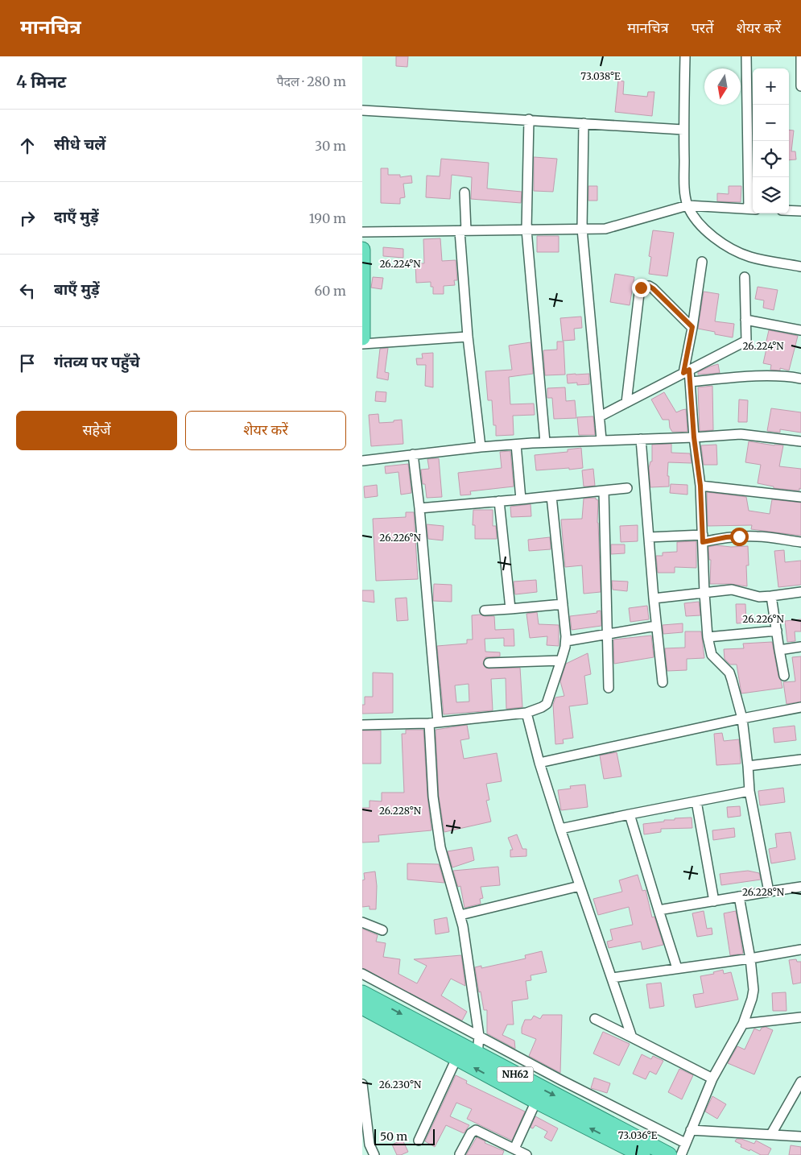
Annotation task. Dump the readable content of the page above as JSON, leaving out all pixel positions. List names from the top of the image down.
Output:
{
  "streets": {
    "highway": ["NH62"]
  },
  "scale_bar": "50 m",
  "north": "bottom",
  "page": {
    "header": "मानचित्र",
    "nav": ["मानचित्र", "परतें", "शेयर करें"],
    "heading": ["4 मिनट", "पैदल · 280 m"],
    "map_buttons": ["+", "−"],
    "list": [
      ["सीधे चलें", "30 m"],
      ["दाएँ मुड़ें", "190 m"],
      ["बाएँ मुड़ें", "60 m"],
      "गंतव्य पर पहुँचे"
    ],
    "buttons": ["सहेजें", "शेयर करें"],
    "scale": "50 m"
  },
  "coordinates": [
    "73.038°E",
    "26.224°N",
    "26.226°N",
    "26.228°N",
    "26.230°N",
    "73.036°E"
  ]
}
